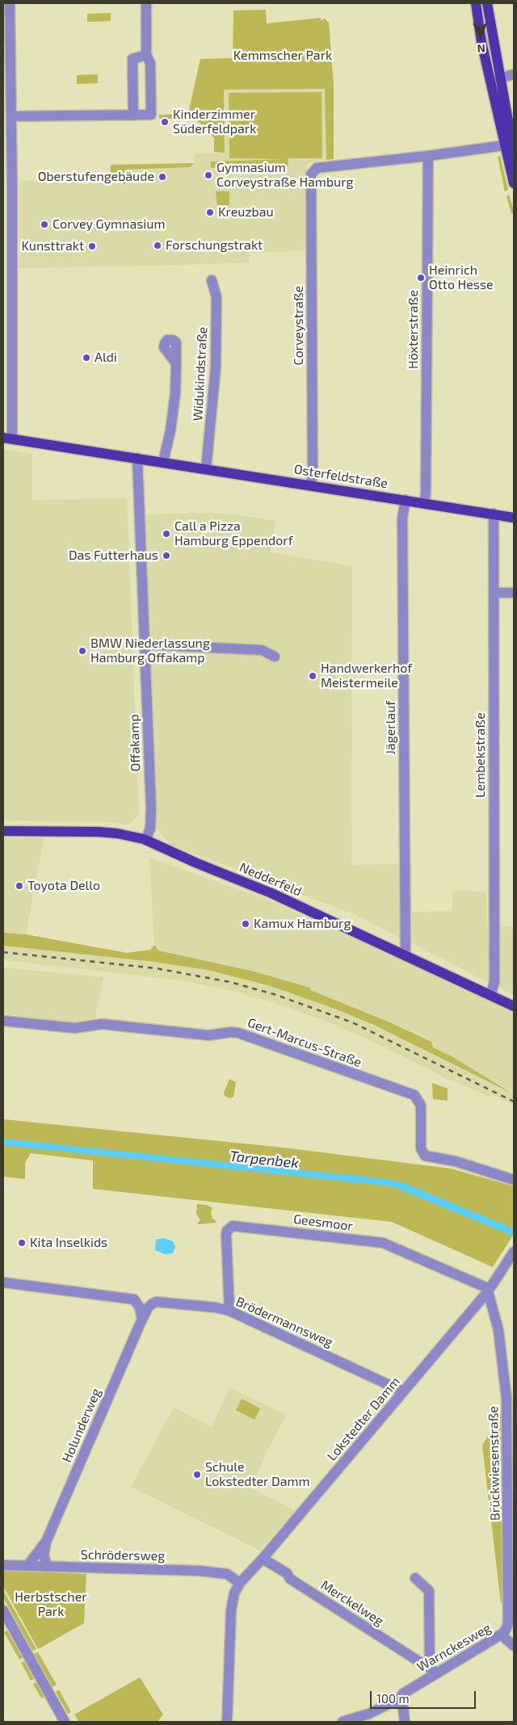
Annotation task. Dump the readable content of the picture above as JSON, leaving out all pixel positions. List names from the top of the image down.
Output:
{
  "streets": {
    "main road": ["Osterfeldstraße", "Nedderfeld"],
    "street": [
      "Corveystraße",
      "Höxterstraße",
      "Widukindstraße",
      "Jägerlauf",
      "Offakamp",
      "Lembekstraße",
      "Gert-Marcus-Straße",
      "Geesmoor",
      "Brödermannsweg",
      "Lokstedter Damm",
      "Holunderweg",
      "Brückwiesenstraße",
      "Schrödersweg",
      "Merckelweg",
      "Warnckesweg"
    ]
  },
  "crossings": [
    ["Corveystraße", "Höxterstraße"],
    ["Corveystraße", "Osterfeldstraße"],
    ["Höxterstraße", "Osterfeldstraße"],
    ["Widukindstraße", "Osterfeldstraße"],
    ["Osterfeldstraße", "Jägerlauf"],
    ["Osterfeldstraße", "Offakamp"],
    ["Osterfeldstraße", "Lembekstraße"],
    ["Jägerlauf", "Nedderfeld"],
    ["Offakamp", "Nedderfeld"],
    ["Lembekstraße", "Nedderfeld"],
    ["Geesmoor", "Brödermannsweg"],
    ["Geesmoor", "Lokstedter Damm"],
    ["Geesmoor", "Brückwiesenstraße"],
    ["Brödermannsweg", "Lokstedter Damm"],
    ["Brödermannsweg", "Holunderweg"],
    ["Lokstedter Damm", "Brückwiesenstraße"],
    ["Lokstedter Damm", "Schrödersweg"],
    ["Lokstedter Damm", "Merckelweg"],
    ["Holunderweg", "Schrödersweg"],
    ["Brückwiesenstraße", "Warnckesweg"],
    ["Merckelweg", "Warnckesweg"]
  ],
  "water": ["Tarpenbek"],
  "parks": ["Kemmscher Park", "Herbstscher Park"],
  "places": [
    "Kinderzimmer Süderfeldpark",
    "Gymnasium Corveystraße Hamburg",
    "Oberstufengebäude",
    "Kreuzbau",
    "Corvey Gymnasium",
    "Forschungstrakt",
    "Kunsttrakt",
    "Heinrich Otto Hesse",
    "Aldi",
    "Call a Pizza Hamburg Eppendorf",
    "Das Futterhaus",
    "BMW Niederlassung Hamburg Offakamp",
    "Handwerkerhof Meistermeile",
    "Toyota Dello",
    "Kamux Hamburg",
    "Kita Inselkids",
    "Schule Lokstedter Damm"
  ],
  "scale_bar": "100 m",
  "north": "bottom"
}
